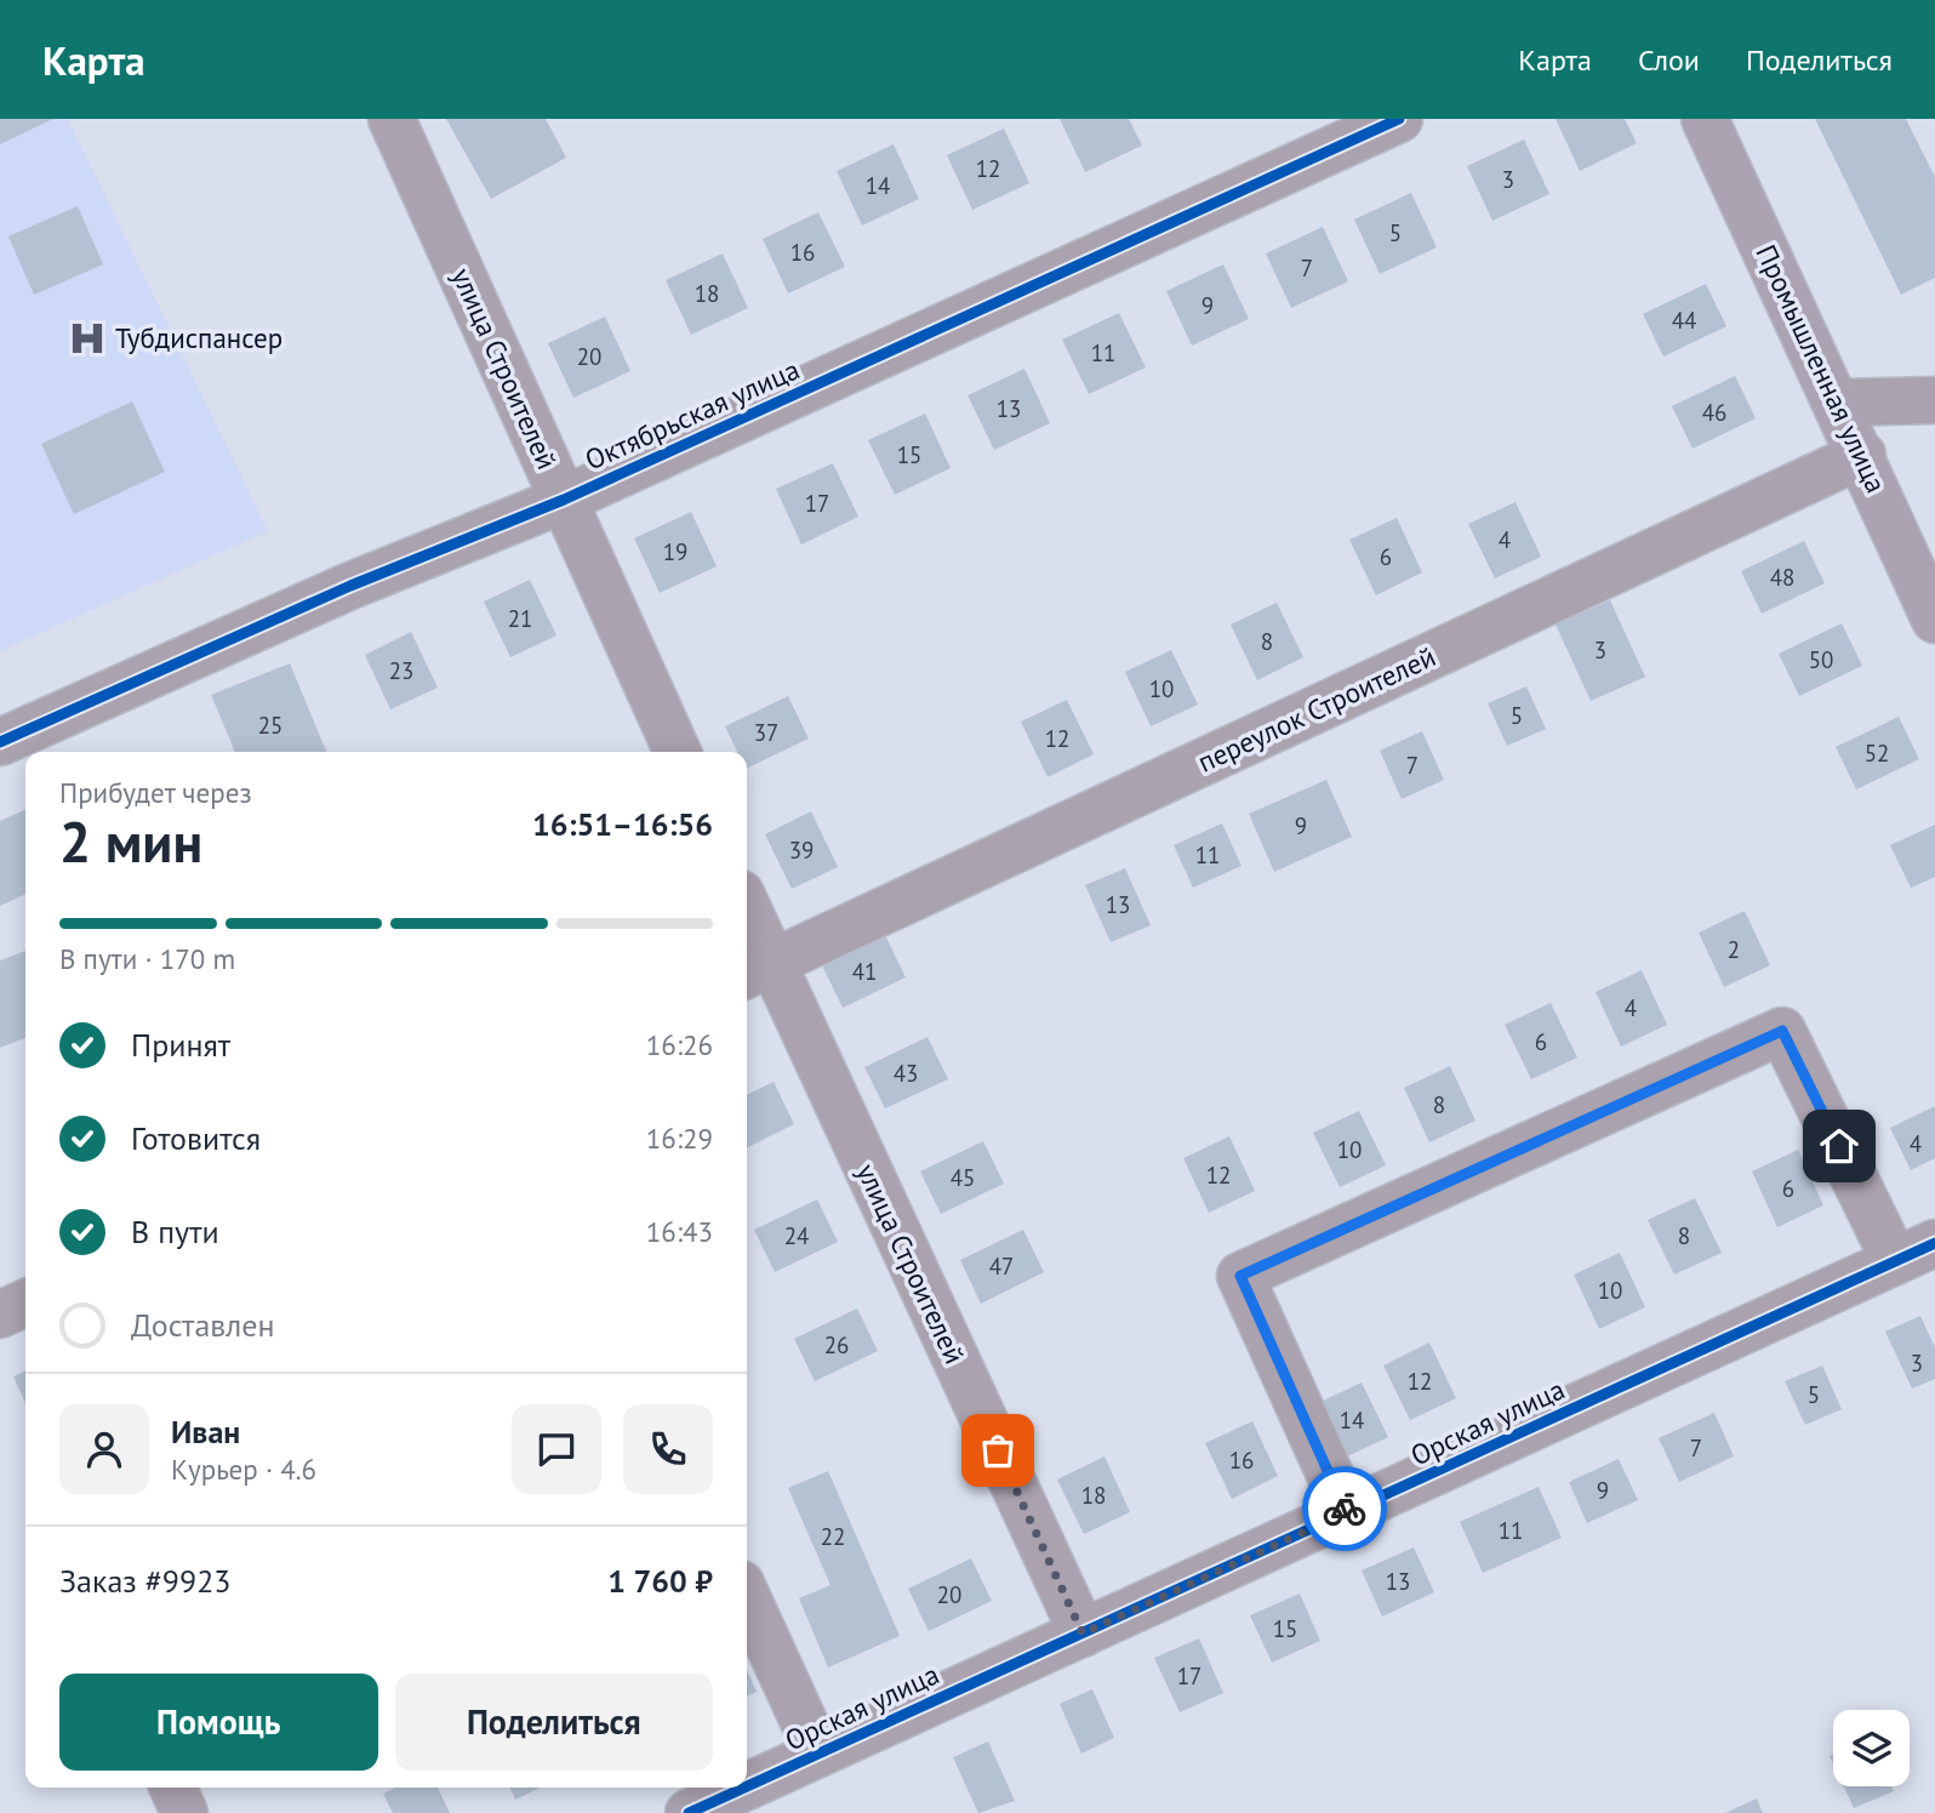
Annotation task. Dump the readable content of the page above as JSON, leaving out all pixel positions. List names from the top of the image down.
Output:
{
  "streets": {
    "main road": ["Промышленная улица"],
    "street": [
      "улица Строителей",
      "Октябрьская улица",
      "переулок Строителей",
      "Орская улица"
    ]
  },
  "crossings": [
    ["улица Строителей", "Октябрьская улица"],
    ["улица Строителей", "переулок Строителей"],
    ["улица Строителей", "Орская улица"],
    ["Промышленная улица", "переулок Строителей"]
  ],
  "places": {
    "hospital": ["Тубдиспансер"]
  },
  "house_numbers": [
    "12",
    "3",
    "14",
    "5",
    "16",
    "7",
    "18",
    "9",
    "44",
    "11",
    "20",
    "13",
    "46",
    "15",
    "17",
    "4",
    "19",
    "6",
    "48",
    "21",
    "8",
    "3",
    "50",
    "23",
    "10",
    "5",
    "25",
    "37",
    "12",
    "52",
    "7",
    "9",
    "39",
    "11",
    "13",
    "2",
    "41",
    "4",
    "6",
    "43",
    "8",
    "4",
    "10",
    "12",
    "45",
    "6",
    "24",
    "8",
    "47",
    "10",
    "26",
    "3",
    "12",
    "5",
    "14",
    "7",
    "16",
    "9",
    "18",
    "11",
    "22",
    "13",
    "20",
    "15",
    "17"
  ],
  "page": {
    "header": "Карта",
    "nav": ["Карта", "Слои", "Поделиться"],
    "heading": ["2 мин", "Прибудет через", "16:51–16:56"],
    "panel": [
      "Иван",
      "Курьер · 4.6",
      "Заказ #9923",
      "1 760 ₽"
    ],
    "bar": "В пути · 170 m",
    "list": [
      ["Принят", "16:26"],
      ["Готовится", "16:29"],
      ["В пути", "16:43"],
      "Доставлен"
    ],
    "buttons": ["Помощь", "Поделиться"]
  }
}
